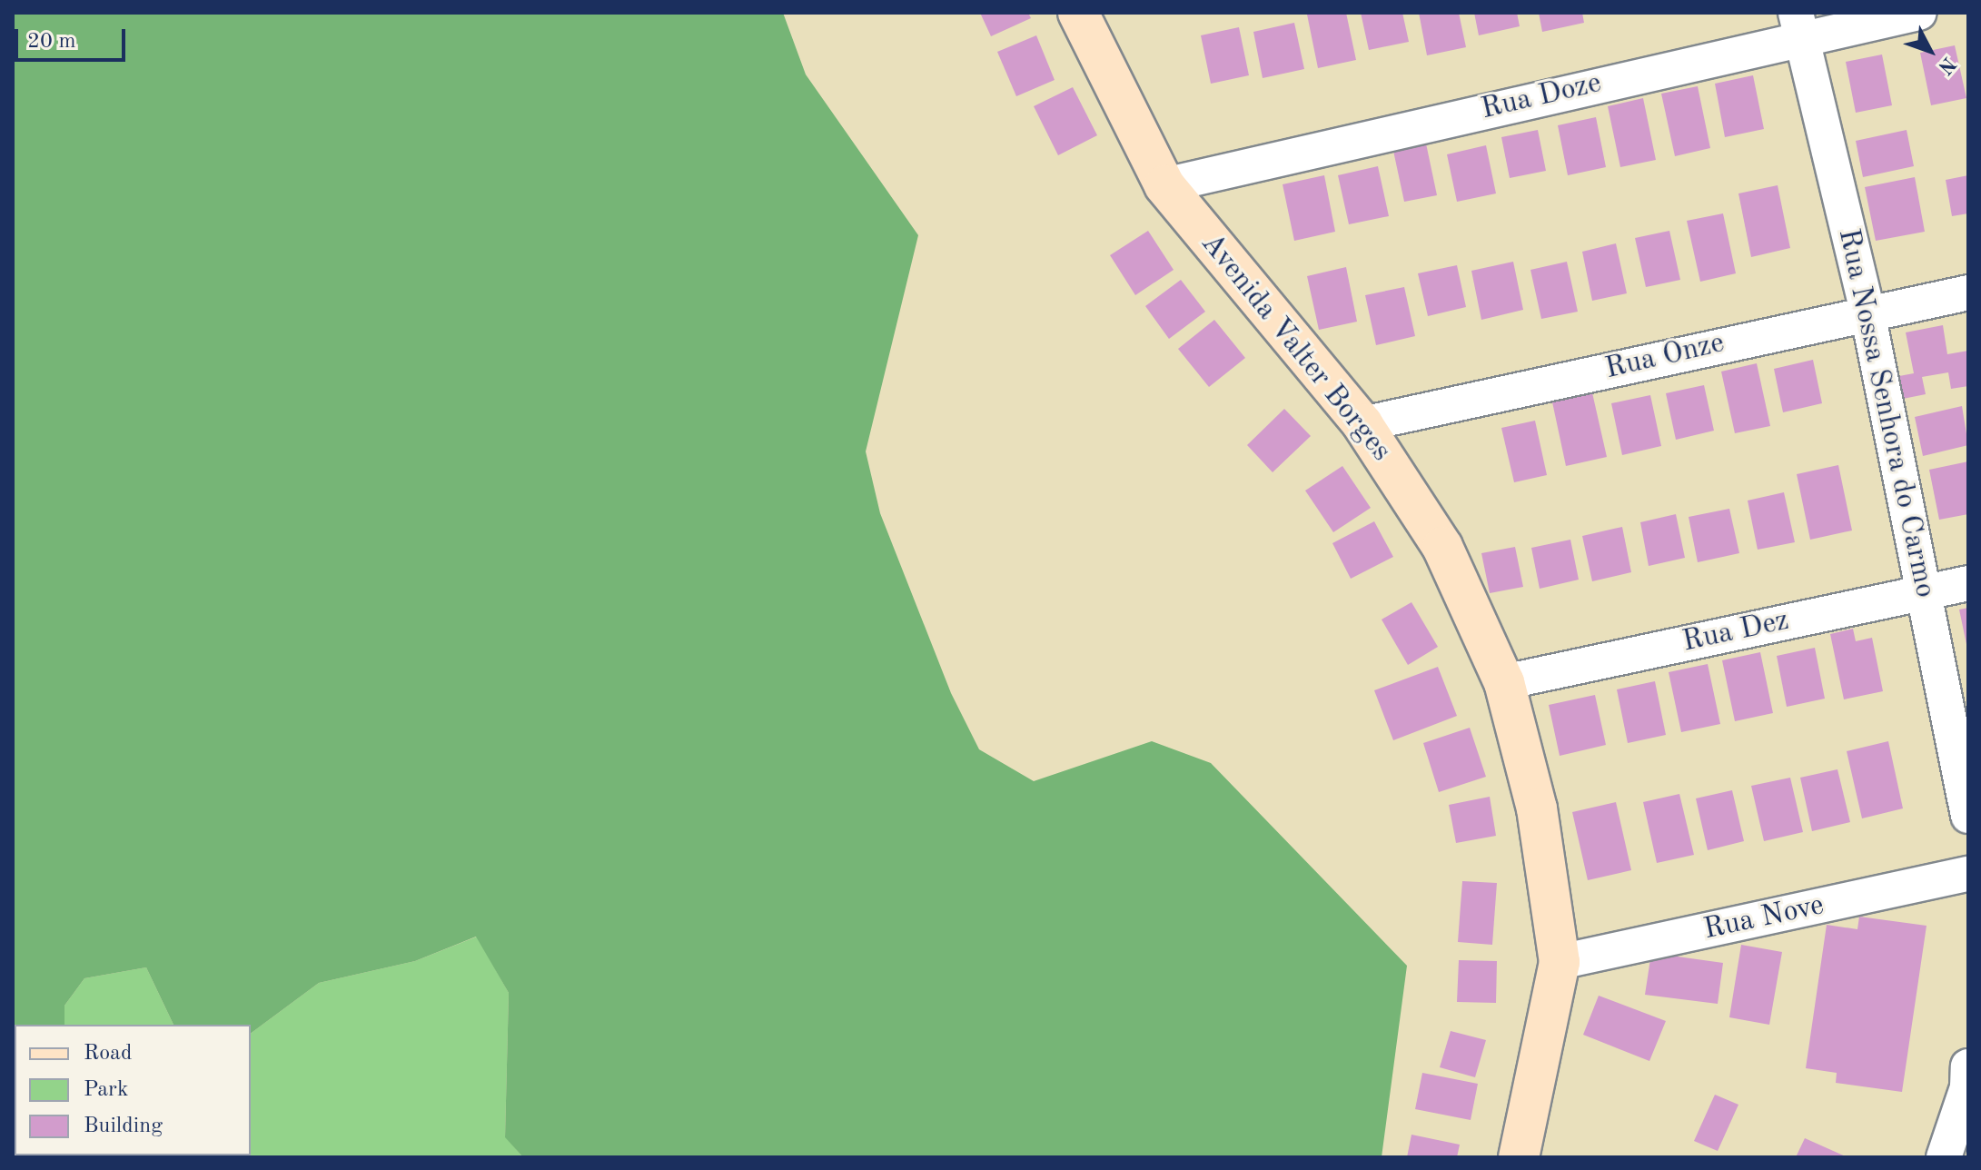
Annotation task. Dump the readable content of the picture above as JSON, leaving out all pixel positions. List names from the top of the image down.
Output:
{
  "streets": {
    "street": [
      "Rua Doze",
      "Avenida Valter Borges",
      "Rua Onze",
      "Rua Nossa Senhora do Carmo",
      "Rua Dez",
      "Rua Nove"
    ]
  },
  "crossings": [
    ["Rua Doze", "Avenida Valter Borges"],
    ["Rua Doze", "Rua Nossa Senhora do Carmo"],
    ["Avenida Valter Borges", "Rua Onze"],
    ["Avenida Valter Borges", "Rua Dez"],
    ["Avenida Valter Borges", "Rua Nove"],
    ["Rua Onze", "Rua Nossa Senhora do Carmo"],
    ["Rua Nossa Senhora do Carmo", "Rua Dez"]
  ],
  "legend": ["Road", "Park", "Building"],
  "scale_bar": "20 m",
  "north": "bottom right"
}
